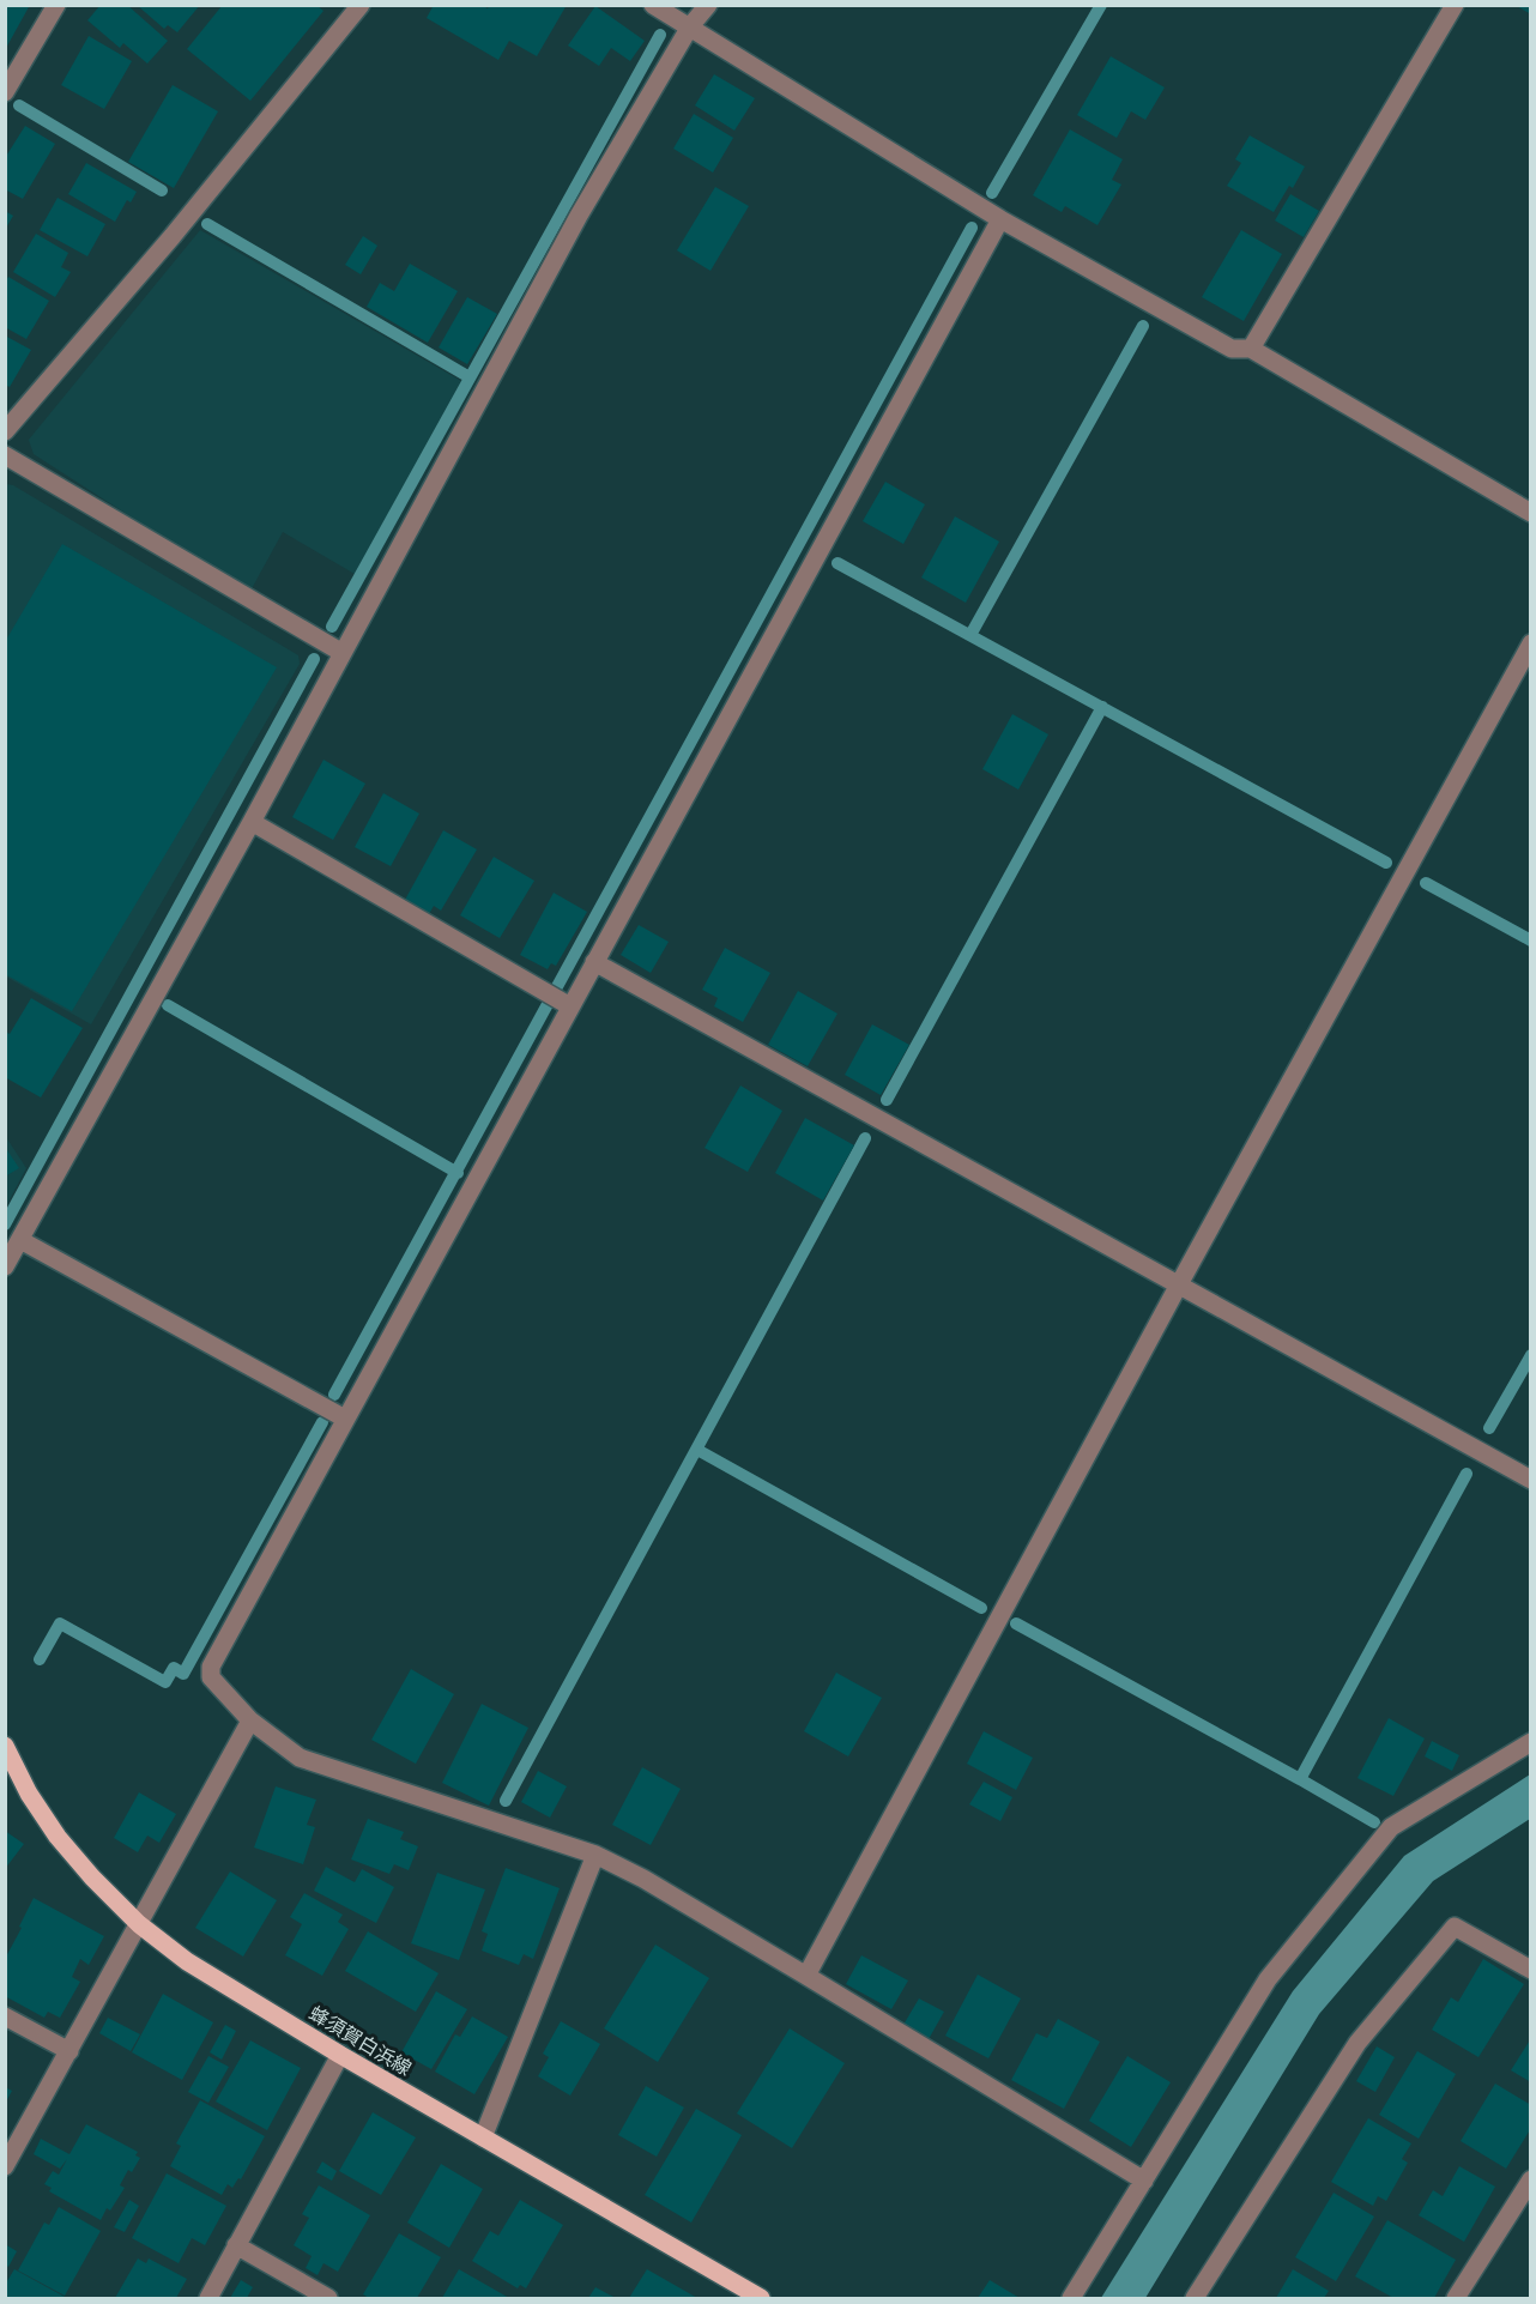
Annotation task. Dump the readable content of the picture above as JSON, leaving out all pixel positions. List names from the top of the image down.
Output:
{
  "streets": {
    "main road": ["蜂須賀白浜線"]
  }
}
